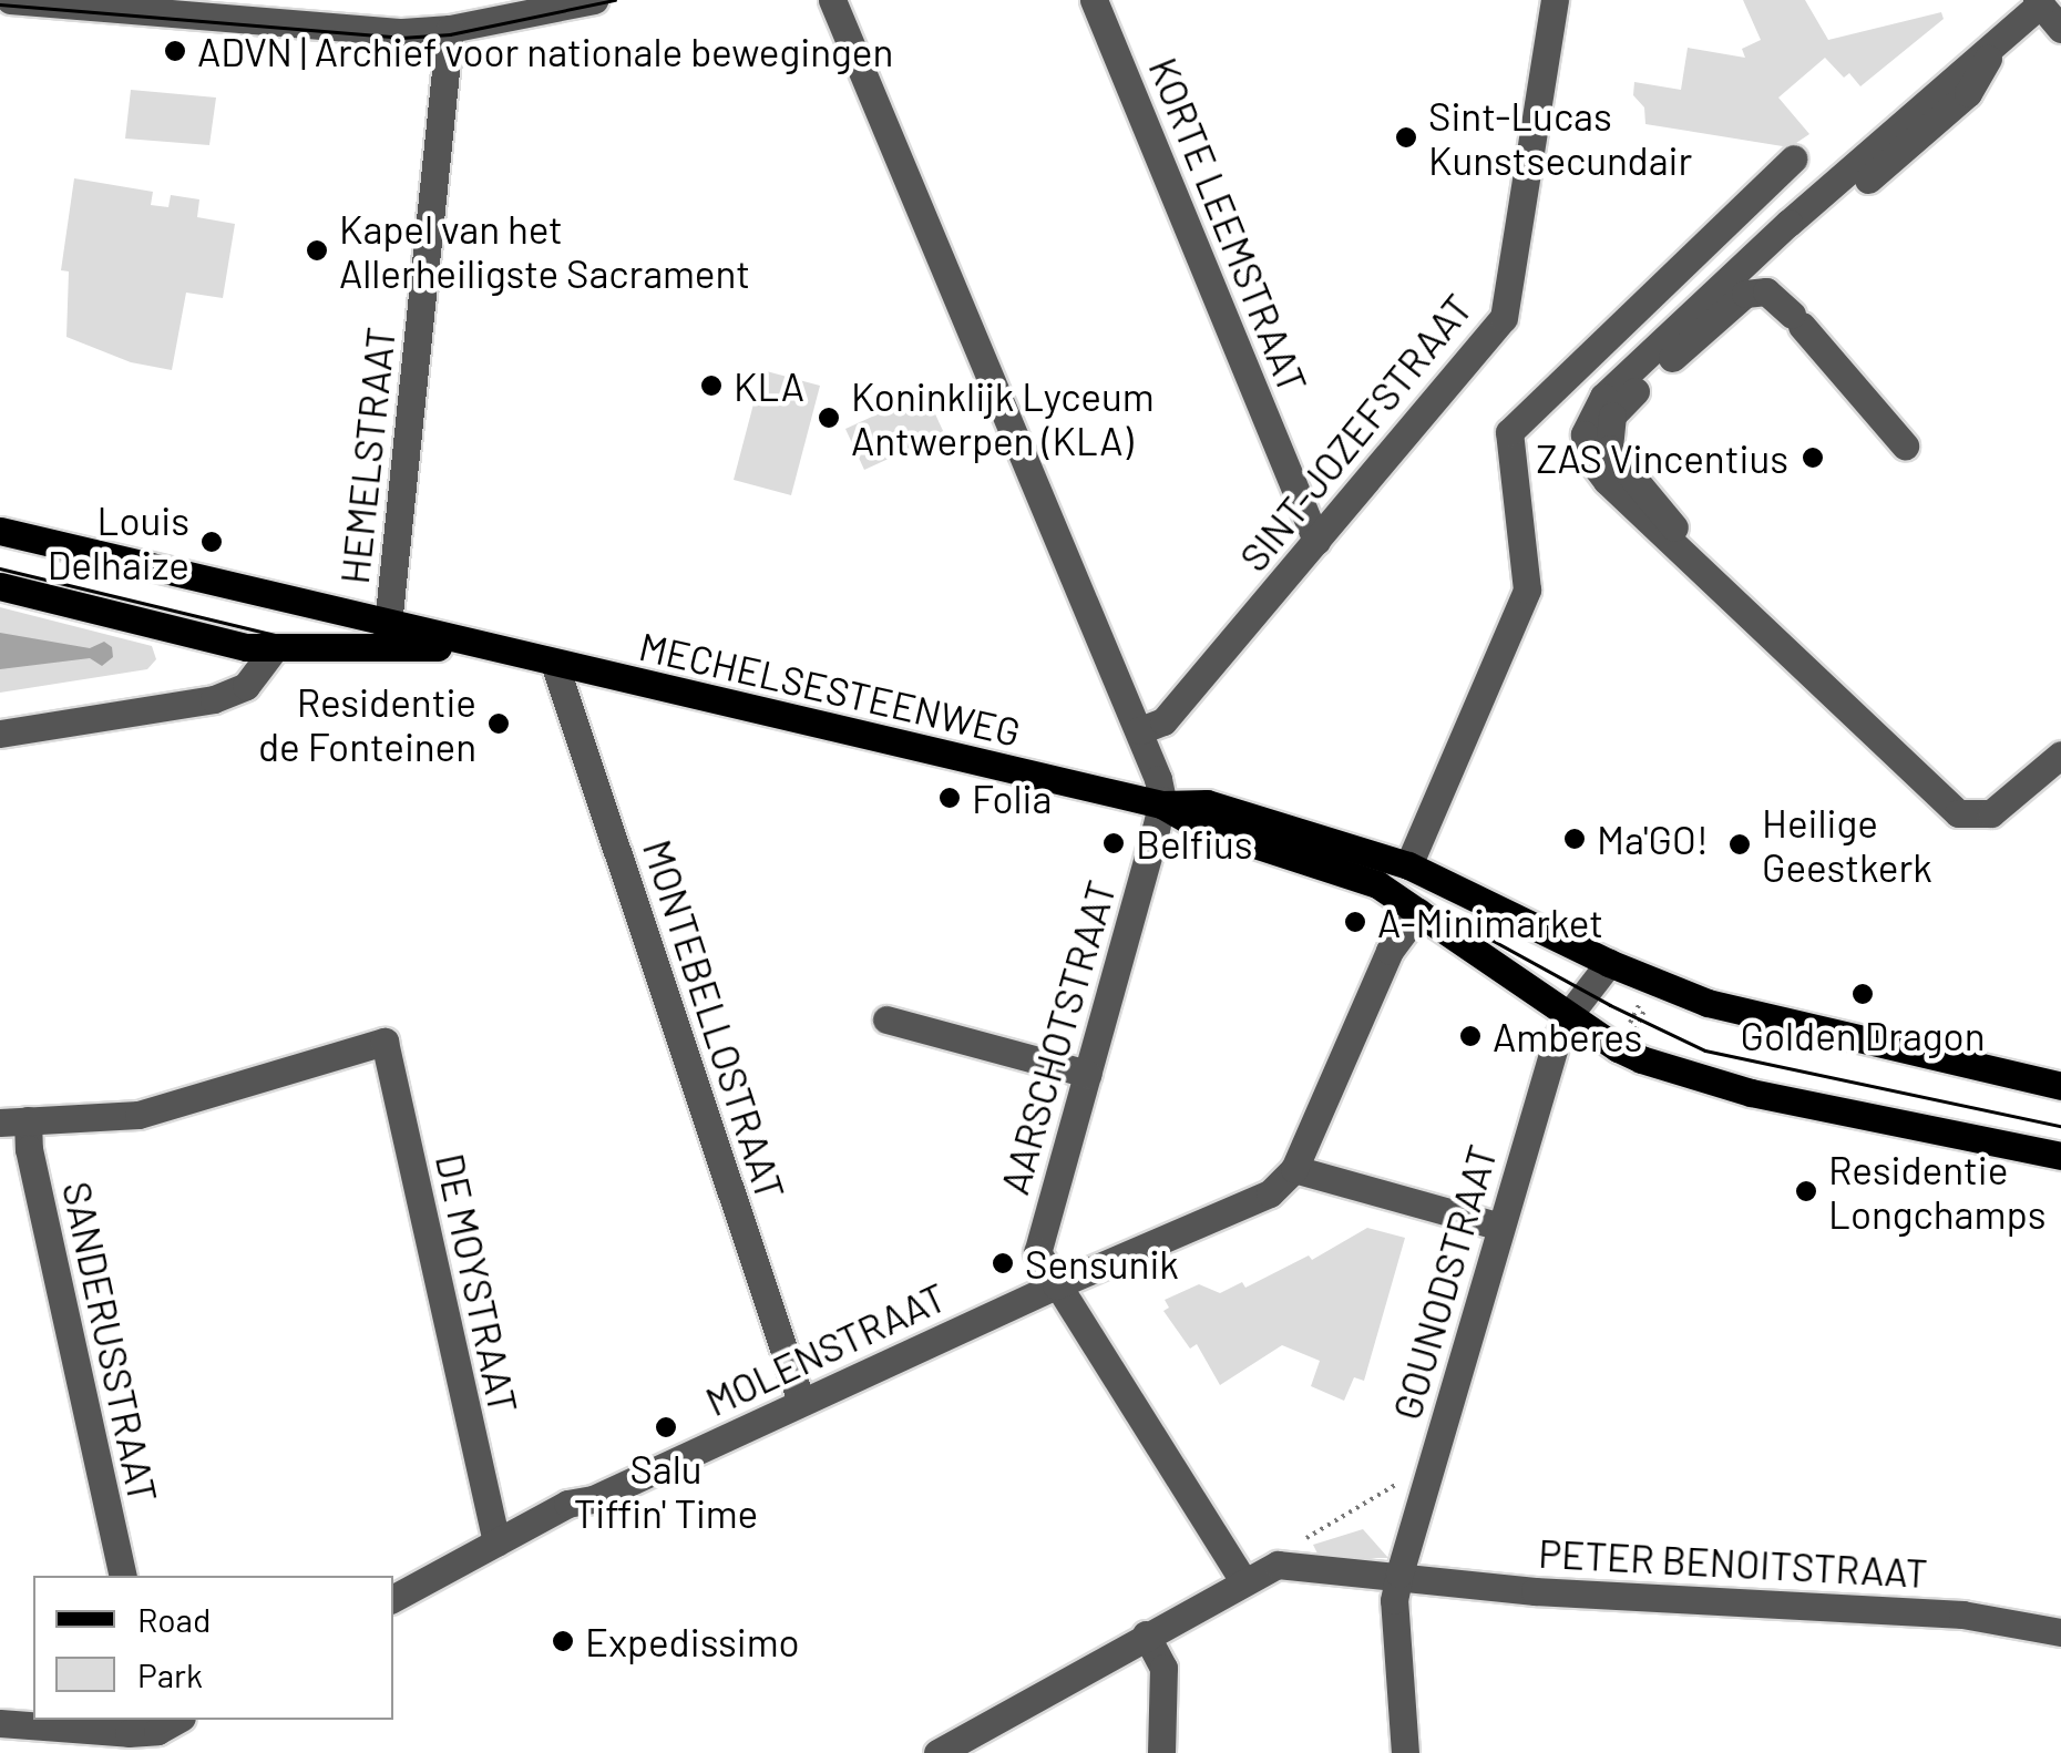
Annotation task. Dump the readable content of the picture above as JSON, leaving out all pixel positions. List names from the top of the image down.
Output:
{
  "streets": {
    "main road": ["MECHELSESTEENWEG"],
    "street": [
      "KORTE LEEMSTRAAT",
      "SINT-JOZEFSTRAAT",
      "HEMELSTRAAT",
      "MONTEBELLOSTRAAT",
      "AARSCHOTSTRAAT",
      "GOUNODSTRAAT",
      "DE MOYSTRAAT",
      "SANDERUSSTRAAT",
      "MOLENSTRAAT",
      "PETER BENOITSTRAAT"
    ]
  },
  "crossings": [
    ["KORTE LEEMSTRAAT", "SINT-JOZEFSTRAAT"],
    ["HEMELSTRAAT", "MECHELSESTEENWEG"],
    ["MECHELSESTEENWEG", "MONTEBELLOSTRAAT"],
    ["MECHELSESTEENWEG", "AARSCHOTSTRAAT"],
    ["MECHELSESTEENWEG", "GOUNODSTRAAT"],
    ["MECHELSESTEENWEG", "MOLENSTRAAT"],
    ["MONTEBELLOSTRAAT", "MOLENSTRAAT"],
    ["AARSCHOTSTRAAT", "MOLENSTRAAT"],
    ["AARSCHOTSTRAAT", "PETER BENOITSTRAAT"],
    ["GOUNODSTRAAT", "PETER BENOITSTRAAT"],
    ["DE MOYSTRAAT", "SANDERUSSTRAAT"],
    ["DE MOYSTRAAT", "MOLENSTRAAT"]
  ],
  "places": [
    "ADVN | Archief voor nationale bewegingen",
    "Sint-Lucas Kunstsecundair",
    "Kapel van het Allerheiligste Sacrament",
    "KLA",
    "Koninklijk Lyceum Antwerpen (KLA)",
    "ZAS Vincentius",
    "Louis Delhaize",
    "Residentie de Fonteinen",
    "Folia",
    "Ma'GO!",
    "Belfius",
    "Heilige Geestkerk",
    "A-Minimarket",
    "Golden Dragon",
    "Amberes",
    "Residentie Longchamps",
    "Sensunik",
    "Salu Tiffin' Time",
    "Expedissimo"
  ],
  "legend": ["Road", "Park"]
}
